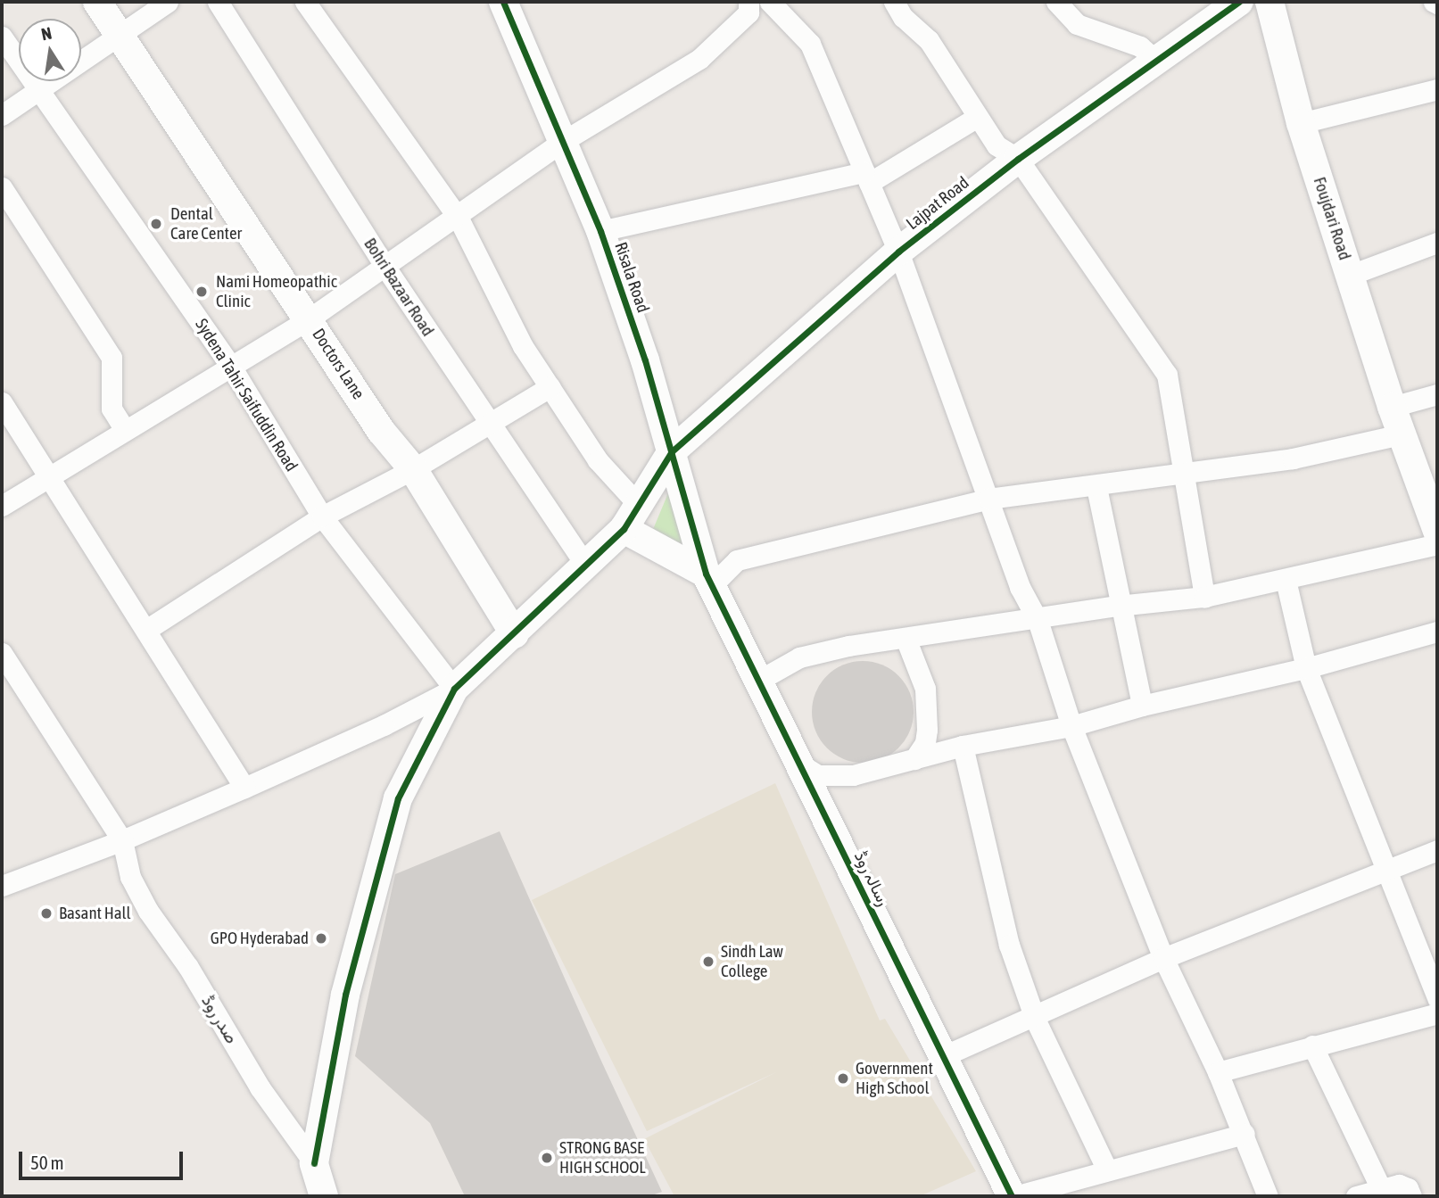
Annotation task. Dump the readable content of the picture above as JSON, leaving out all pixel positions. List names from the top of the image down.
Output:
{
  "streets": {
    "street": [
      "Lajpat Road",
      "Foujdari Road",
      "Risala Road",
      "Bohri Bazaar Road",
      "Doctors Lane",
      "Sydena Tahir Saifuddin Road",
      "رسالہ روڈ",
      "صدر روڈ"
    ]
  },
  "crossings": [
    ["Lajpat Road", "Risala Road"],
    ["Lajpat Road", "Bohri Bazaar Road"],
    ["Lajpat Road", "Doctors Lane"],
    ["Lajpat Road", "Sydena Tahir Saifuddin Road"],
    ["Risala Road", "رسالہ روڈ"]
  ],
  "places": [
    "Dental Care Center",
    "Nami Homeopathic Clinic",
    "Basant Hall",
    "GPO Hyderabad",
    "Sindh Law College",
    "Government High School",
    "STRONG BASE HIGH SCHOOL"
  ],
  "scale_bar": "50 m",
  "north": "top"
}
